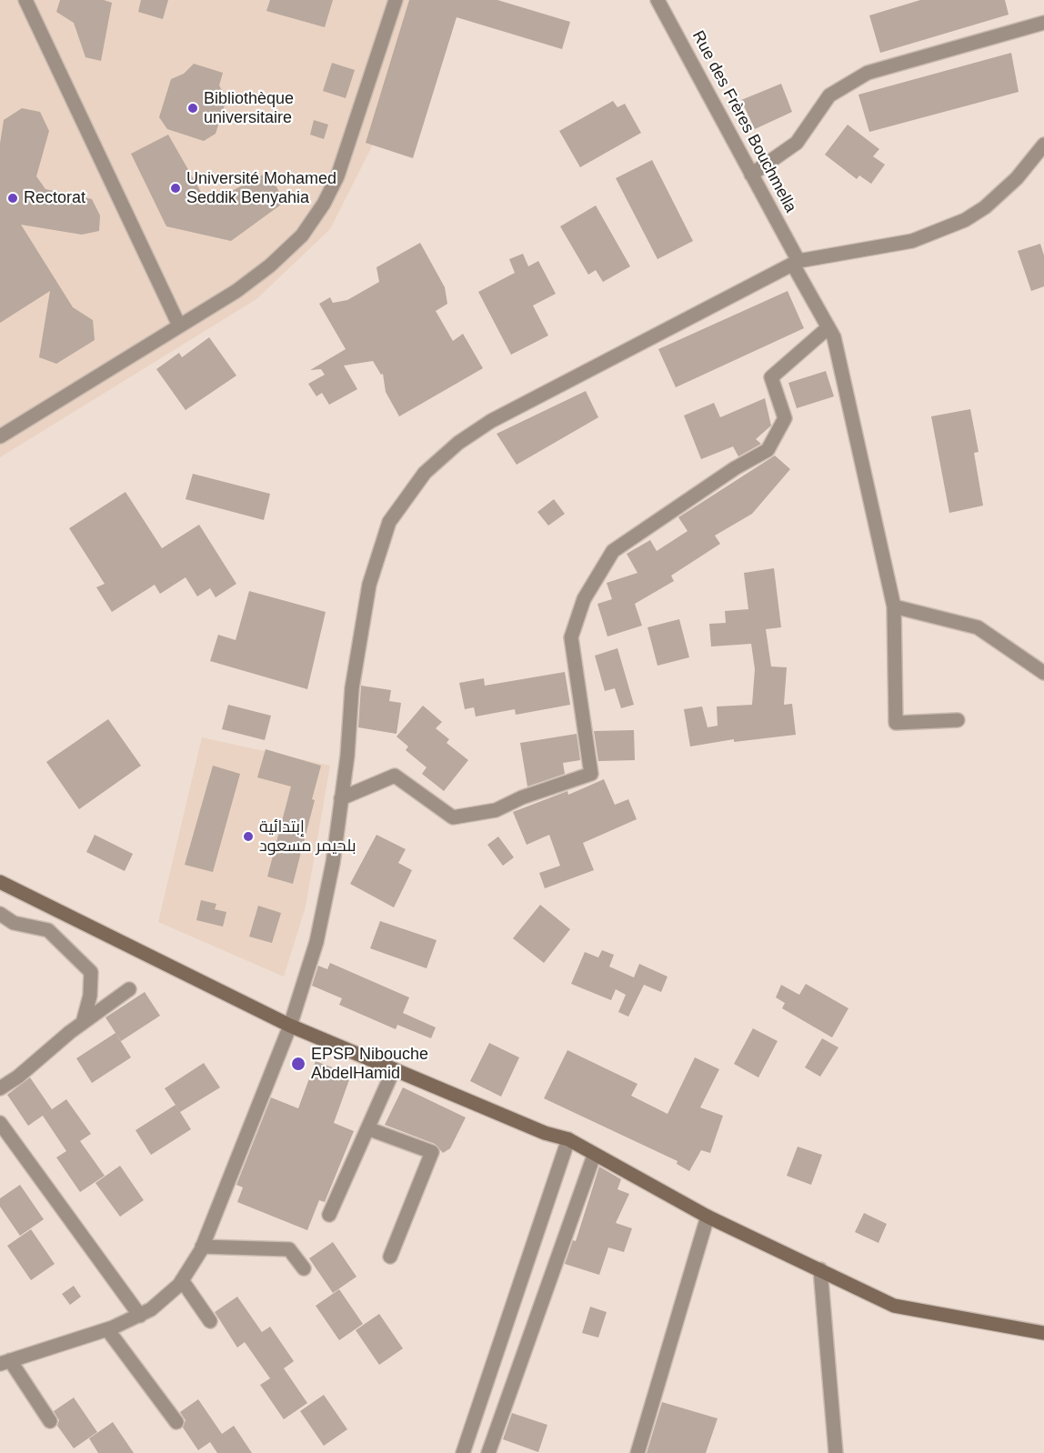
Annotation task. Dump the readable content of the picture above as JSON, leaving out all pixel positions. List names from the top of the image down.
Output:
{
  "streets": {
    "street": ["Rue des Frères Bouchmella"]
  },
  "places": [
    "Bibliothèque universitaire",
    "Université Mohamed Seddik Benyahia",
    "Rectorat",
    "إبتدائية بلحيمر مسعود",
    "EPSP Nibouche AbdelHamid"
  ]
}
